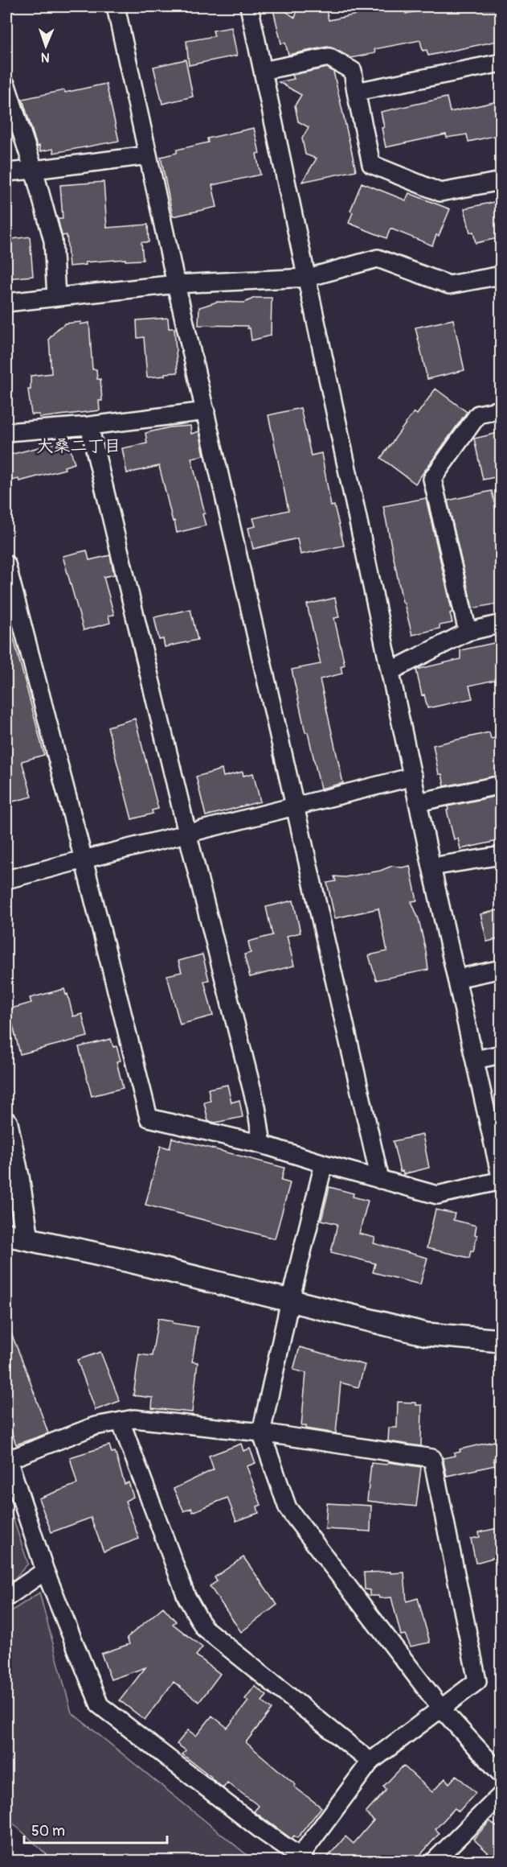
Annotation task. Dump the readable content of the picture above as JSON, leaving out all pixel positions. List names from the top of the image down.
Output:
{
  "districts": ["大桑二丁目"],
  "scale_bar": "50 m",
  "north": "bottom"
}
